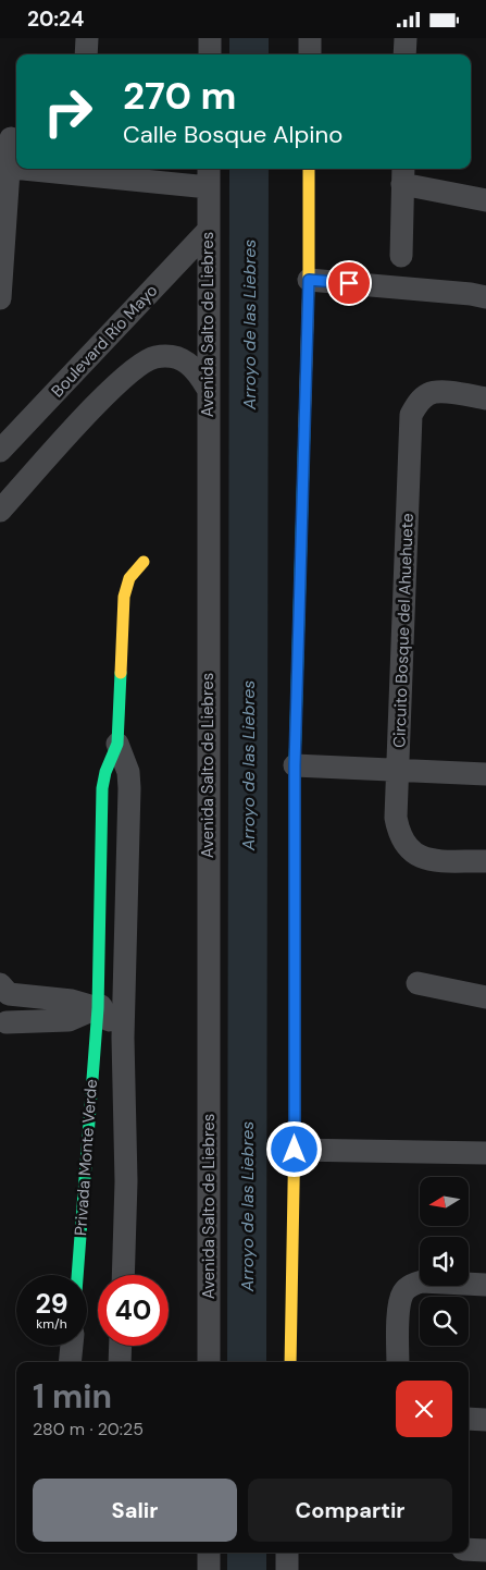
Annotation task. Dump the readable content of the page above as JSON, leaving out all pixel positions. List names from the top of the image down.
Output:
{
  "streets": {
    "street": [
      "Avenida Salto de Liebres",
      "Boulevard Río Mayo",
      "Circuito Bosque del Ahuehuete",
      "Privada Monte Verde"
    ]
  },
  "crossings": [
    ["Avenida Salto de Liebres", "Boulevard Río Mayo"]
  ],
  "water": ["Arroyo de las Liebres"],
  "north": "left",
  "page": {
    "status": "20:24",
    "turn": ["270 m", "Calle Bosque Alpino"],
    "speed": "29 km/h",
    "limit": "40",
    "heading": ["1 min", "280 m · 20:25"],
    "buttons": ["Salir", "Compartir"]
  }
}
